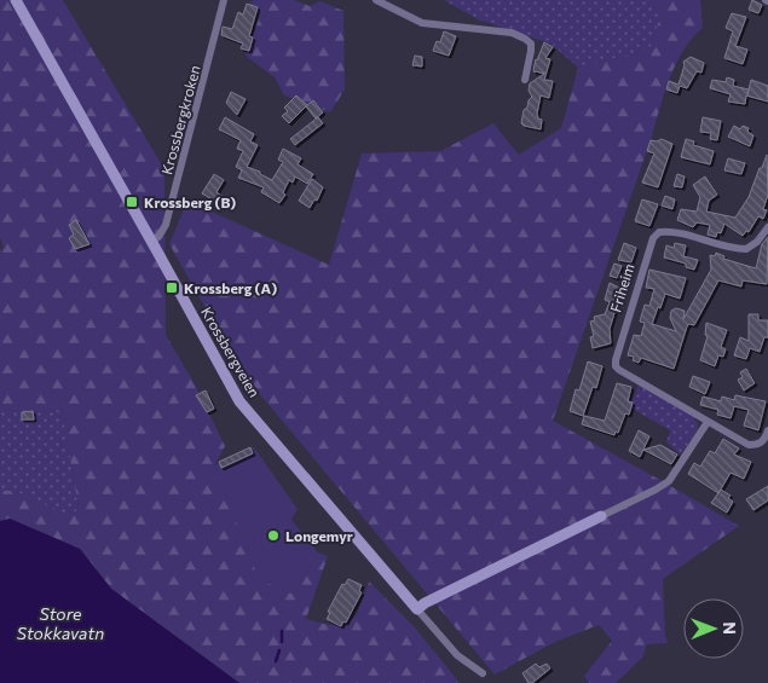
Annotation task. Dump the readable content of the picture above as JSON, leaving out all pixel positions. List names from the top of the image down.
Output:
{
  "streets": {
    "street": ["Krossbergkroken", "Friheim", "Krossbergveien"]
  },
  "crossings": [
    ["Krossbergkroken", "Krossbergveien"]
  ],
  "water": ["Store Stokkavatn"],
  "places": {
    "transit": ["Krossberg (B)", "Krossberg (A)"],
    "other": ["Longemyr"]
  },
  "north": "right"
}
